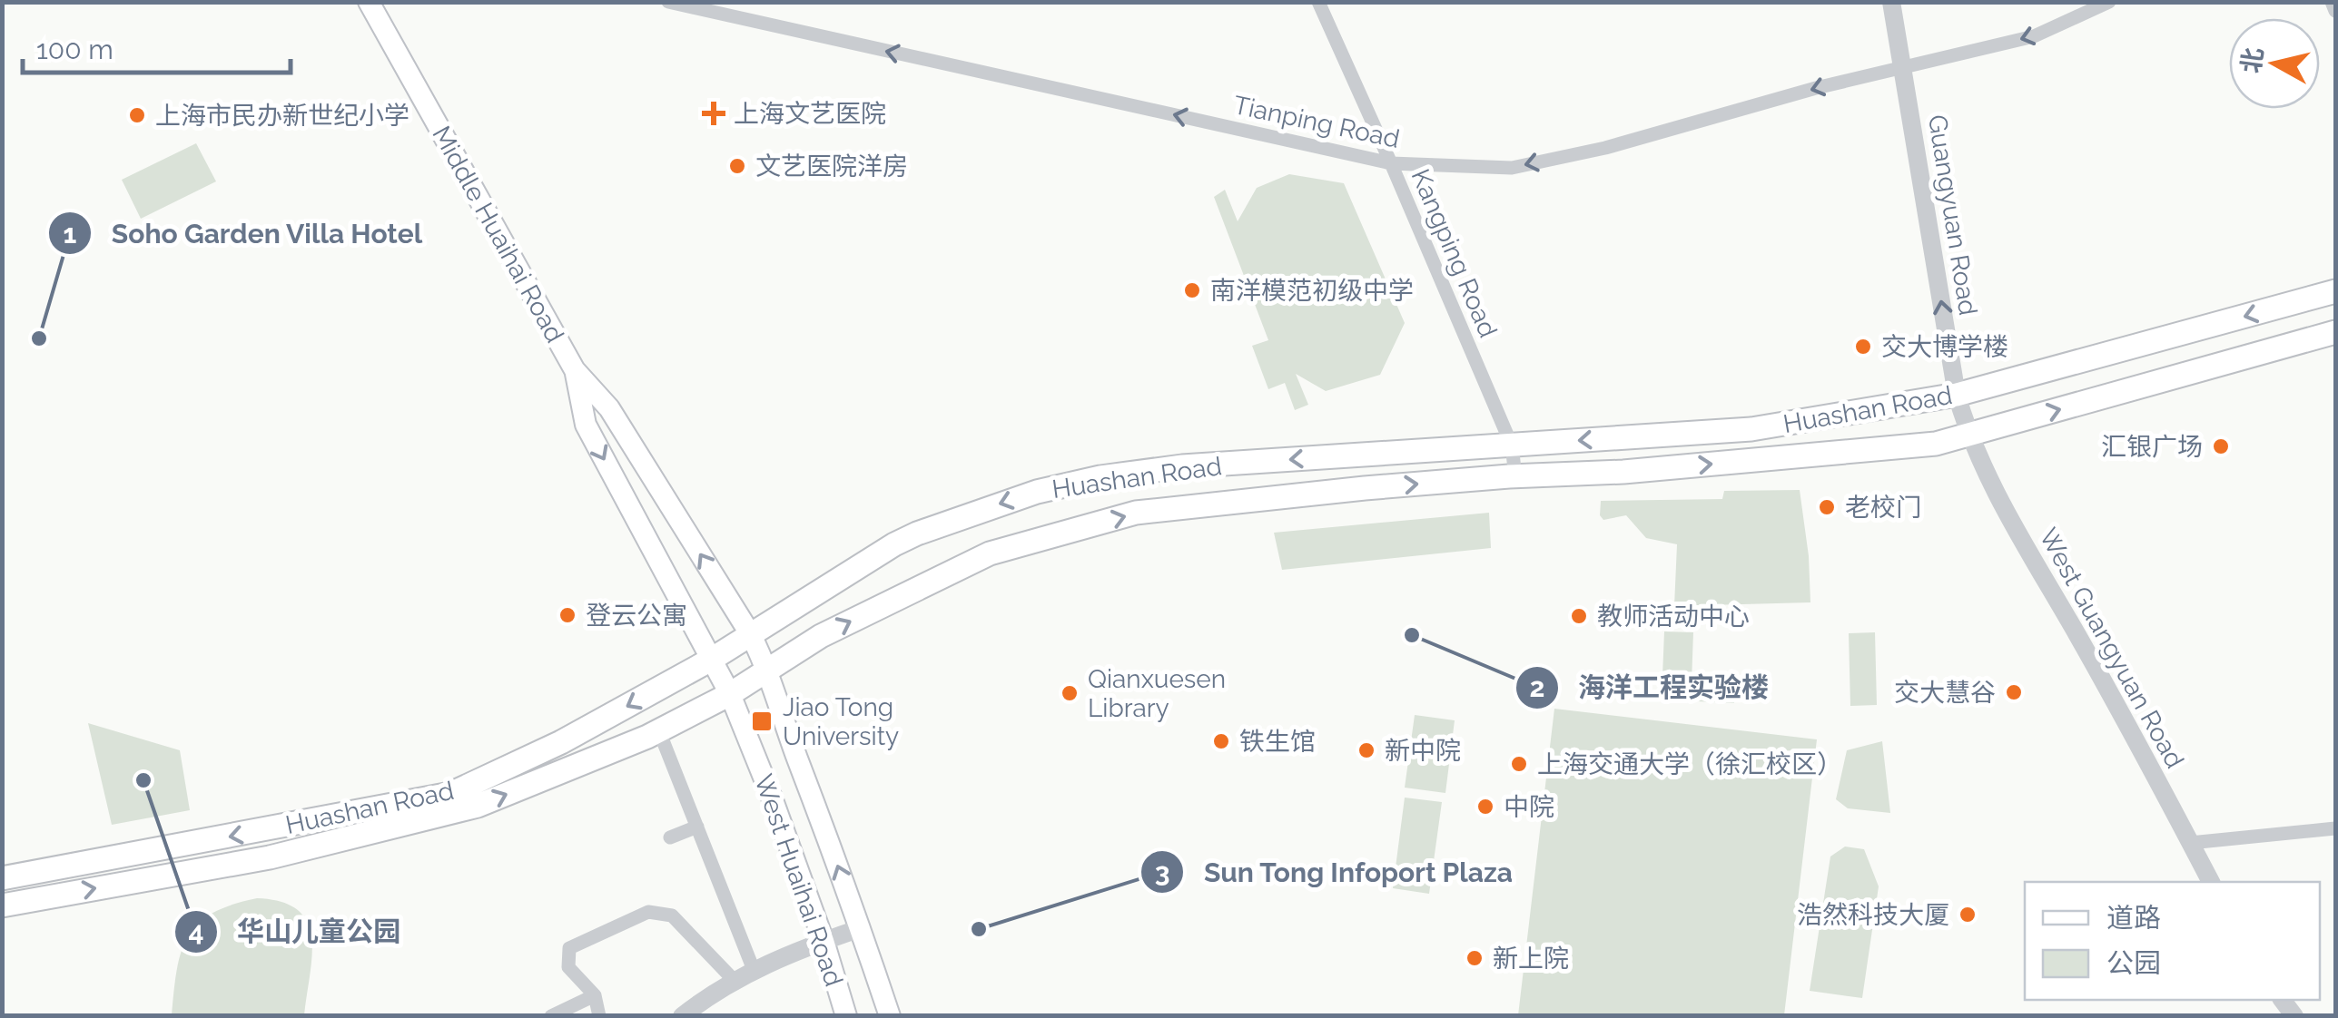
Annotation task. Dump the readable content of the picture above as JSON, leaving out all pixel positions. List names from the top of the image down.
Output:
{
  "streets": {
    "main road": ["Middle Huaihai Road", "Huashan Road", "West Huaihai Road"],
    "street": [
      "Tianping Road",
      "Guangyuan Road",
      "Kangping Road",
      "West Guangyuan Road"
    ]
  },
  "crossings": [
    ["Tianping Road", "Guangyuan Road"],
    ["Tianping Road", "Kangping Road"],
    ["Guangyuan Road", "Huashan Road"],
    ["Guangyuan Road", "West Guangyuan Road"],
    ["Middle Huaihai Road", "Huashan Road"],
    ["Middle Huaihai Road", "West Huaihai Road"],
    ["Kangping Road", "Huashan Road"],
    ["Huashan Road", "West Guangyuan Road"],
    ["Huashan Road", "West Huaihai Road"]
  ],
  "one_way": ["Tianping Road", "Guangyuan Road"],
  "places": {
    "health": ["上海文艺医院"],
    "other": [
      "上海市民办新世纪小学",
      "文艺医院洋房",
      "南洋模范初级中学",
      "Soho Garden Villa Hotel",
      "交大博学楼",
      "汇银广场",
      "老校门",
      "登云公寓",
      "教师活动中心",
      "海洋工程实验楼",
      "交大慧谷",
      "Qianxuesen Library",
      "铁生馆",
      "新中院",
      "上海交通大学（徐汇校区）",
      "华山儿童公园",
      "中院",
      "浩然科技大厦",
      "Sun Tong Infoport Plaza",
      "新上院"
    ],
    "transit": ["Jiao Tong University"]
  },
  "legend": ["道路", "公园"],
  "scale_bar": "100 m",
  "north": "left"
}
